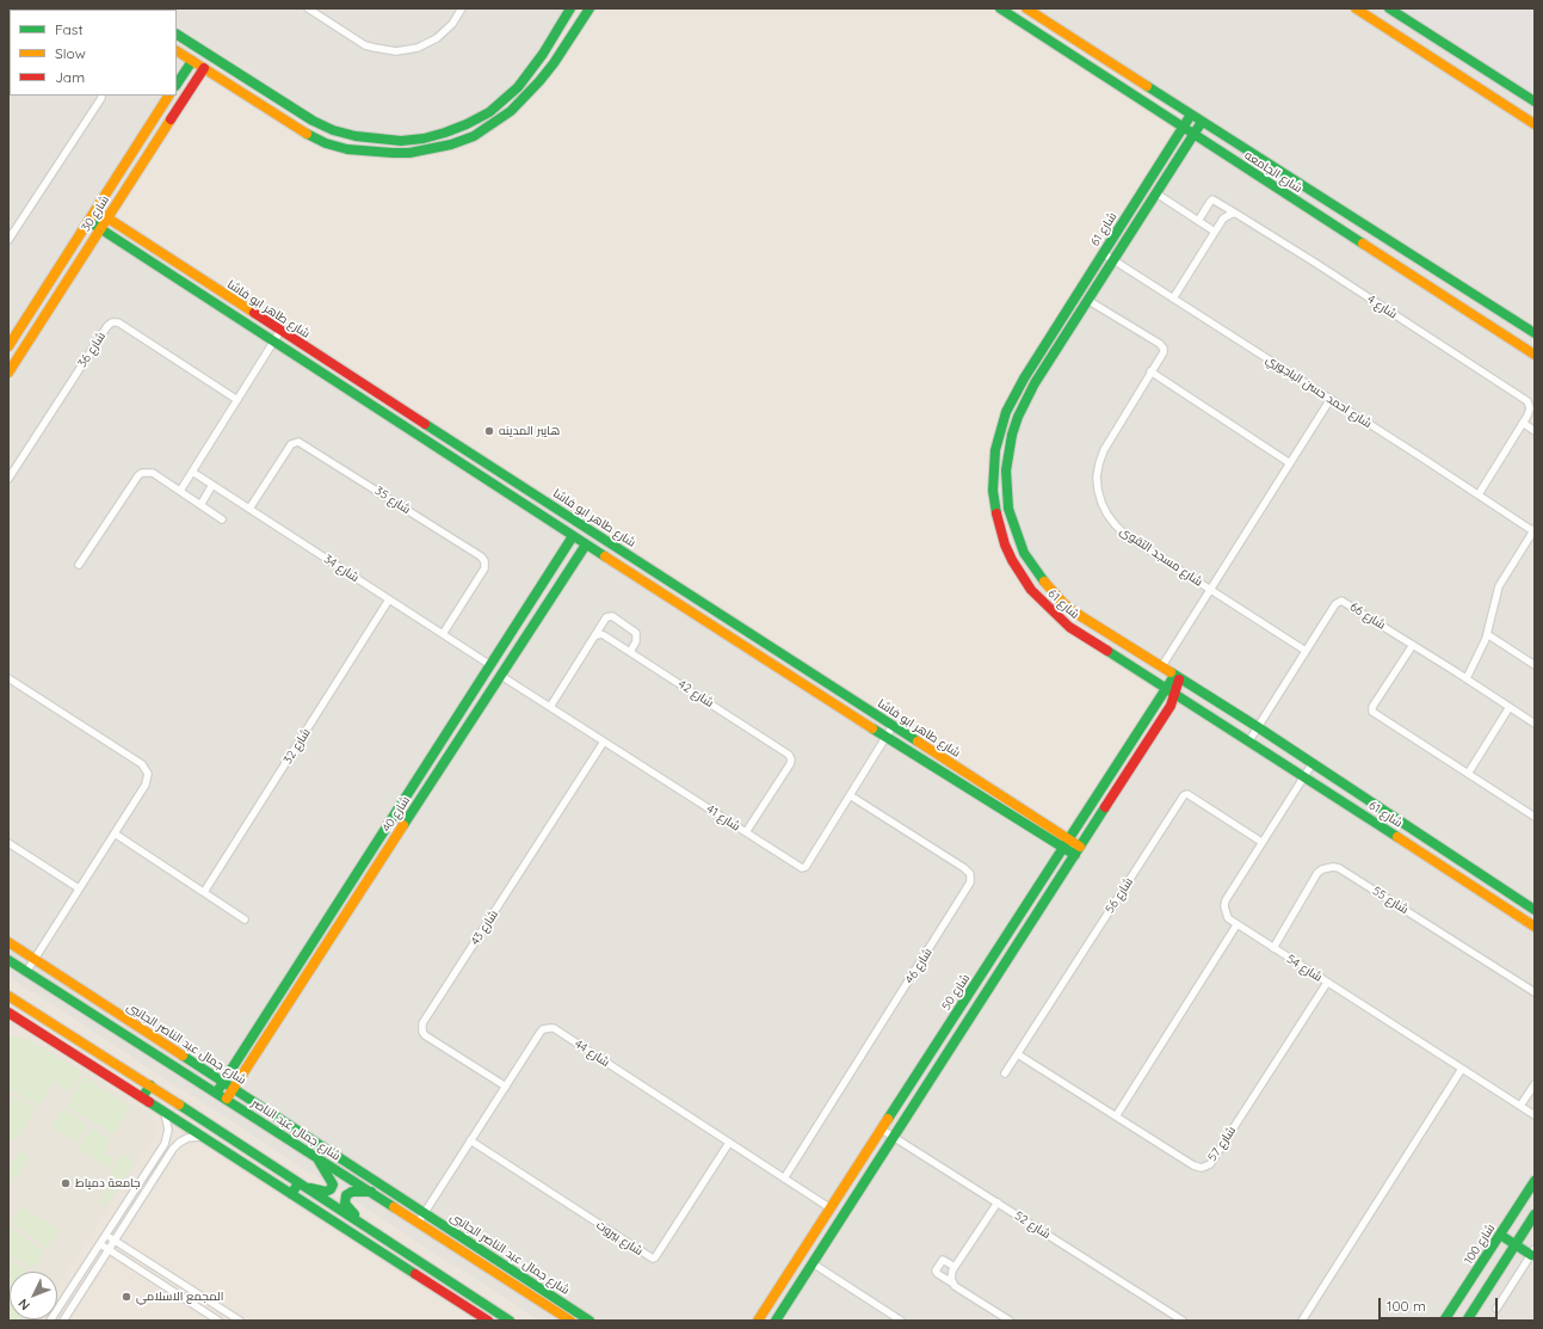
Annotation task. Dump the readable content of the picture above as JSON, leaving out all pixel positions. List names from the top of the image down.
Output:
{
  "streets": {
    "street": [
      "شارع الجامعه",
      "شارع 30",
      "شارع 61",
      "شارع 4",
      "شارع طاهر ابو فاشا",
      "شارع 36",
      "شارع احمد حسن الباجوري",
      "شارع 35",
      "شارع مسجد التقوى",
      "شارع 34",
      "شارع 66",
      "شارع 42",
      "شارع 32",
      "شارع 40",
      "شارع 41",
      "شارع 56",
      "شارع 55",
      "شارع 43",
      "شارع 46",
      "شارع 54",
      "شارع 50",
      "شارع جمال عبد الناصر الجانبى",
      "شارع 44",
      "شارع جمال عبد الناصر",
      "شارع 57",
      "شارع 52",
      "شارع بيروت",
      "شارع 100"
    ]
  },
  "crossings": [
    ["شارع الجامعه", "شارع 61"],
    ["شارع 30", "شارع طاهر ابو فاشا"],
    ["شارع 61", "شارع احمد حسن الباجوري"],
    ["شارع 61", "شارع مسجد التقوى"],
    ["شارع 61", "شارع 66"],
    ["شارع 61", "شارع 54"],
    ["شارع 61", "شارع 50"],
    ["شارع طاهر ابو فاشا", "شارع 40"],
    ["شارع طاهر ابو فاشا", "شارع 41"],
    ["شارع طاهر ابو فاشا", "شارع 50"],
    ["شارع 35", "شارع 34"],
    ["شارع مسجد التقوى", "شارع 66"],
    ["شارع 34", "شارع 32"],
    ["شارع 34", "شارع 40"],
    ["شارع 42", "شارع 41"],
    ["شارع 40", "شارع 41"],
    ["شارع 40", "شارع جمال عبد الناصر الجانبى"],
    ["شارع 40", "شارع جمال عبد الناصر"],
    ["شارع 41", "شارع 43"],
    ["شارع 41", "شارع 46"],
    ["شارع 56", "شارع 54"],
    ["شارع 56", "شارع 57"],
    ["شارع 55", "شارع 54"],
    ["شارع 43", "شارع 44"],
    ["شارع 46", "شارع 44"],
    ["شارع 54", "شارع 57"],
    ["شارع 50", "شارع 44"],
    ["شارع 50", "شارع 52"],
    ["شارع جمال عبد الناصر الجانبى", "شارع 44"],
    ["شارع 44", "شارع جمال عبد الناصر"],
    ["شارع 44", "شارع بيروت"]
  ],
  "places": ["هايبر المدينه", "جامعة دمياط", "المجمع الاسلامي"],
  "legend": ["Fast", "Slow", "Jam"],
  "scale_bar": "100 m",
  "north": "bottom left"
}
